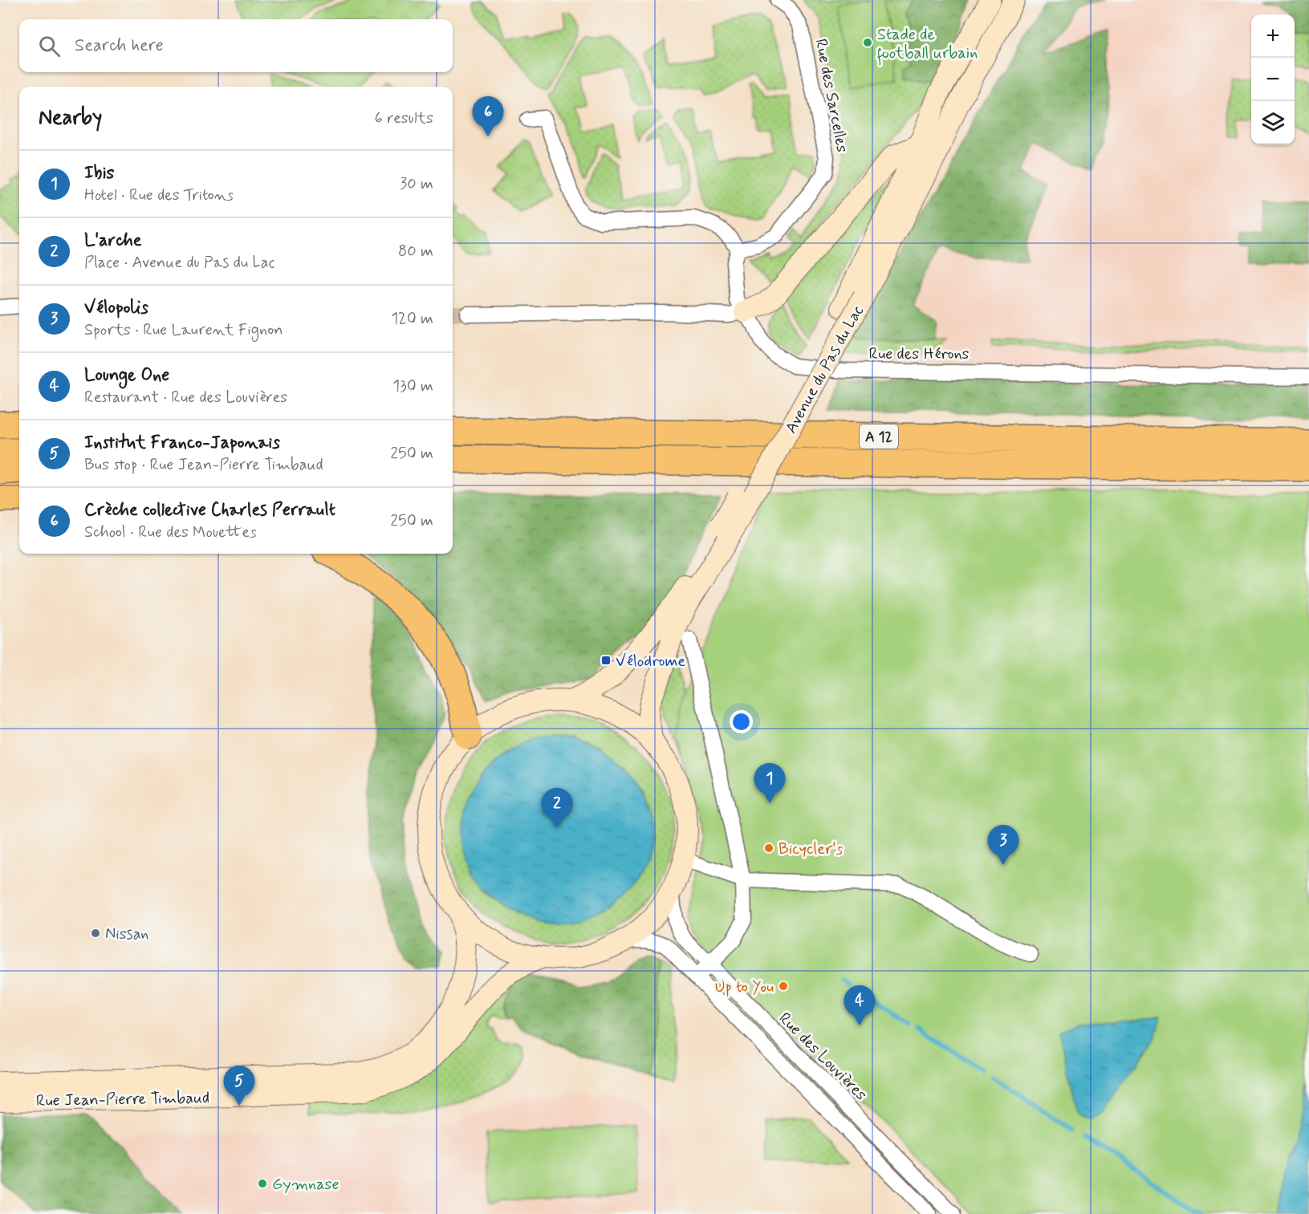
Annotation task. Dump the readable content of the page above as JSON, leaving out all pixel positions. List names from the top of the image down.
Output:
{
  "streets": {
    "highway": ["A 12"],
    "main road": ["Avenue du Pas du Lac", "Rue Jean-Pierre Timbaud"],
    "street": ["Rue des Sarcelles", "Rue des Hérons", "Rue des Louvières"]
  },
  "crossings": [
    ["Rue des Sarcelles", "Rue des Hérons"]
  ],
  "places": {
    "other": [
      "Stade de football urbain",
      "Bicycler's",
      "Nissan",
      "Up to You",
      "Gymnase"
    ],
    "transit": ["Vélodrome"]
  },
  "page": {
    "map_buttons": ["+", "−"],
    "search": "Search here",
    "heading": ["Nearby", "6 results"],
    "pins": [
      "6",
      "1",
      "2",
      "3",
      "4",
      "5"
    ],
    "list": [
      {
        "mark": "1",
        "name": "Ibis",
        "note": "Hotel · Rue des Tritons",
        "value": "30 m"
      },
      {
        "mark": "2",
        "name": "L'arche",
        "note": "Place · Avenue du Pas du Lac",
        "value": "80 m"
      },
      {
        "mark": "3",
        "name": "Vélopolis",
        "note": "Sports · Rue Laurent Fignon",
        "value": "120 m"
      },
      {
        "mark": "4",
        "name": "Lounge One",
        "note": "Restaurant · Rue des Louvières",
        "value": "130 m"
      },
      {
        "mark": "5",
        "name": "Institut Franco-Japonais",
        "note": "Bus stop · Rue Jean-Pierre Timbaud",
        "value": "250 m"
      },
      {
        "mark": "6",
        "name": "Crèche collective Charles Perrault",
        "note": "School · Rue des Mouettes",
        "value": "250 m"
      }
    ]
  }
}
